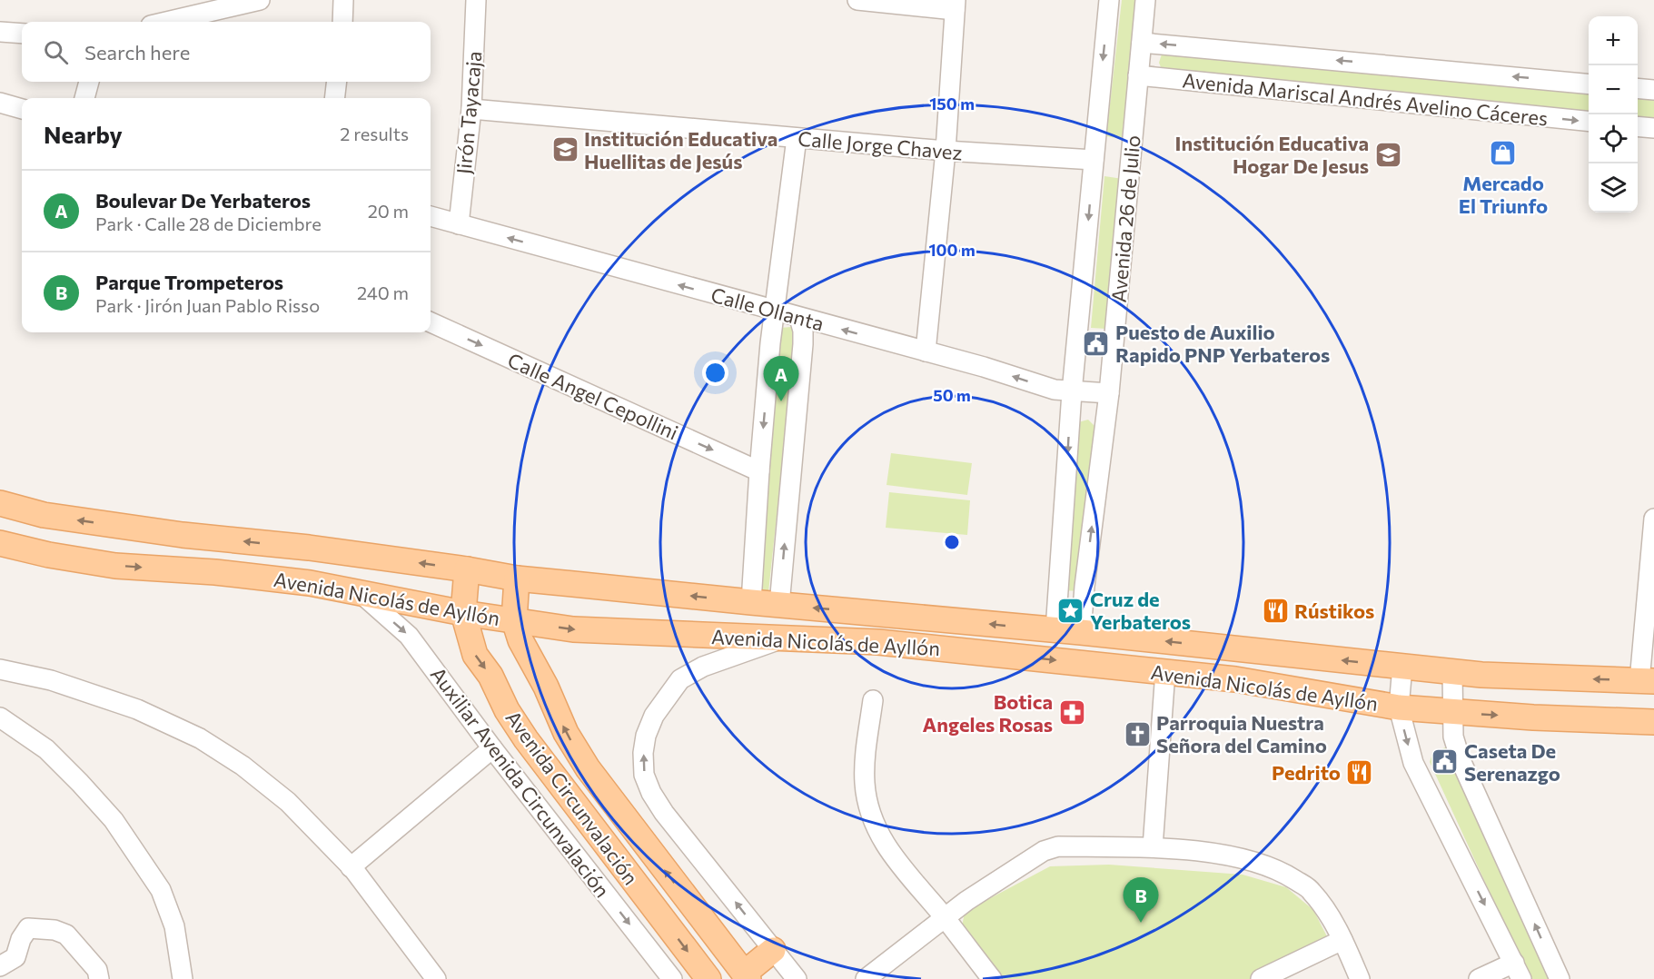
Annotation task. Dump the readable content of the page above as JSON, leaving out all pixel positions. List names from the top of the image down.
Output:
{
  "streets": {
    "main road": ["Avenida Nicolás de Ayllón", "Avenida Circunvalación"],
    "street": [
      "Avenida Mariscal Andrés Avelino Cáceres",
      "Jirón Tayacaja",
      "Calle Jorge Chavez",
      "Avenida 26 de Julio",
      "Calle Ollanta",
      "Calle Angel Cepollini",
      "Auxiliar Avenida Circunvalación"
    ]
  },
  "crossings": [
    ["Avenida Mariscal Andrés Avelino Cáceres", "Avenida 26 de Julio"],
    ["Jirón Tayacaja", "Calle Jorge Chavez"],
    ["Jirón Tayacaja", "Calle Ollanta"],
    ["Calle Jorge Chavez", "Avenida 26 de Julio"],
    ["Avenida 26 de Julio", "Calle Ollanta"],
    ["Avenida 26 de Julio", "Avenida Nicolás de Ayllón"],
    ["Avenida Nicolás de Ayllón", "Auxiliar Avenida Circunvalación"],
    ["Avenida Nicolás de Ayllón", "Avenida Circunvalación"]
  ],
  "one_way": ["Calle Ollanta", "Calle Angel Cepollini", "Auxiliar Avenida Circunvalación"],
  "places": {
    "school or university": ["Institución Educativa Huellitas de Jesús", "Institución Educativa Hogar De Jesus"],
    "shop": ["Mercado El Triunfo"],
    "public building": ["Puesto de Auxilio Rapido PNP Yerbateros", "Caseta De Serenazgo"],
    "place": ["Cruz de Yerbateros"],
    "restaurant": ["Rústikos", "Pedrito"],
    "pharmacy": ["Botica Angeles Rosas"],
    "church": ["Parroquia Nuestra Señora del Camino"]
  },
  "page": {
    "map_buttons": ["+", "−"],
    "search": "Search here",
    "heading": ["Nearby", "2 results"],
    "list": [
      {
        "mark": "A",
        "name": "Boulevar De Yerbateros",
        "note": "Park · Calle 28 de Diciembre",
        "value": "20 m"
      },
      {
        "mark": "B",
        "name": "Parque Trompeteros",
        "note": "Park · Jirón Juan Pablo Risso",
        "value": "240 m"
      }
    ],
    "pins": ["A", "B"]
  },
  "rings": ["150 m", "100 m", "50 m"]
}
